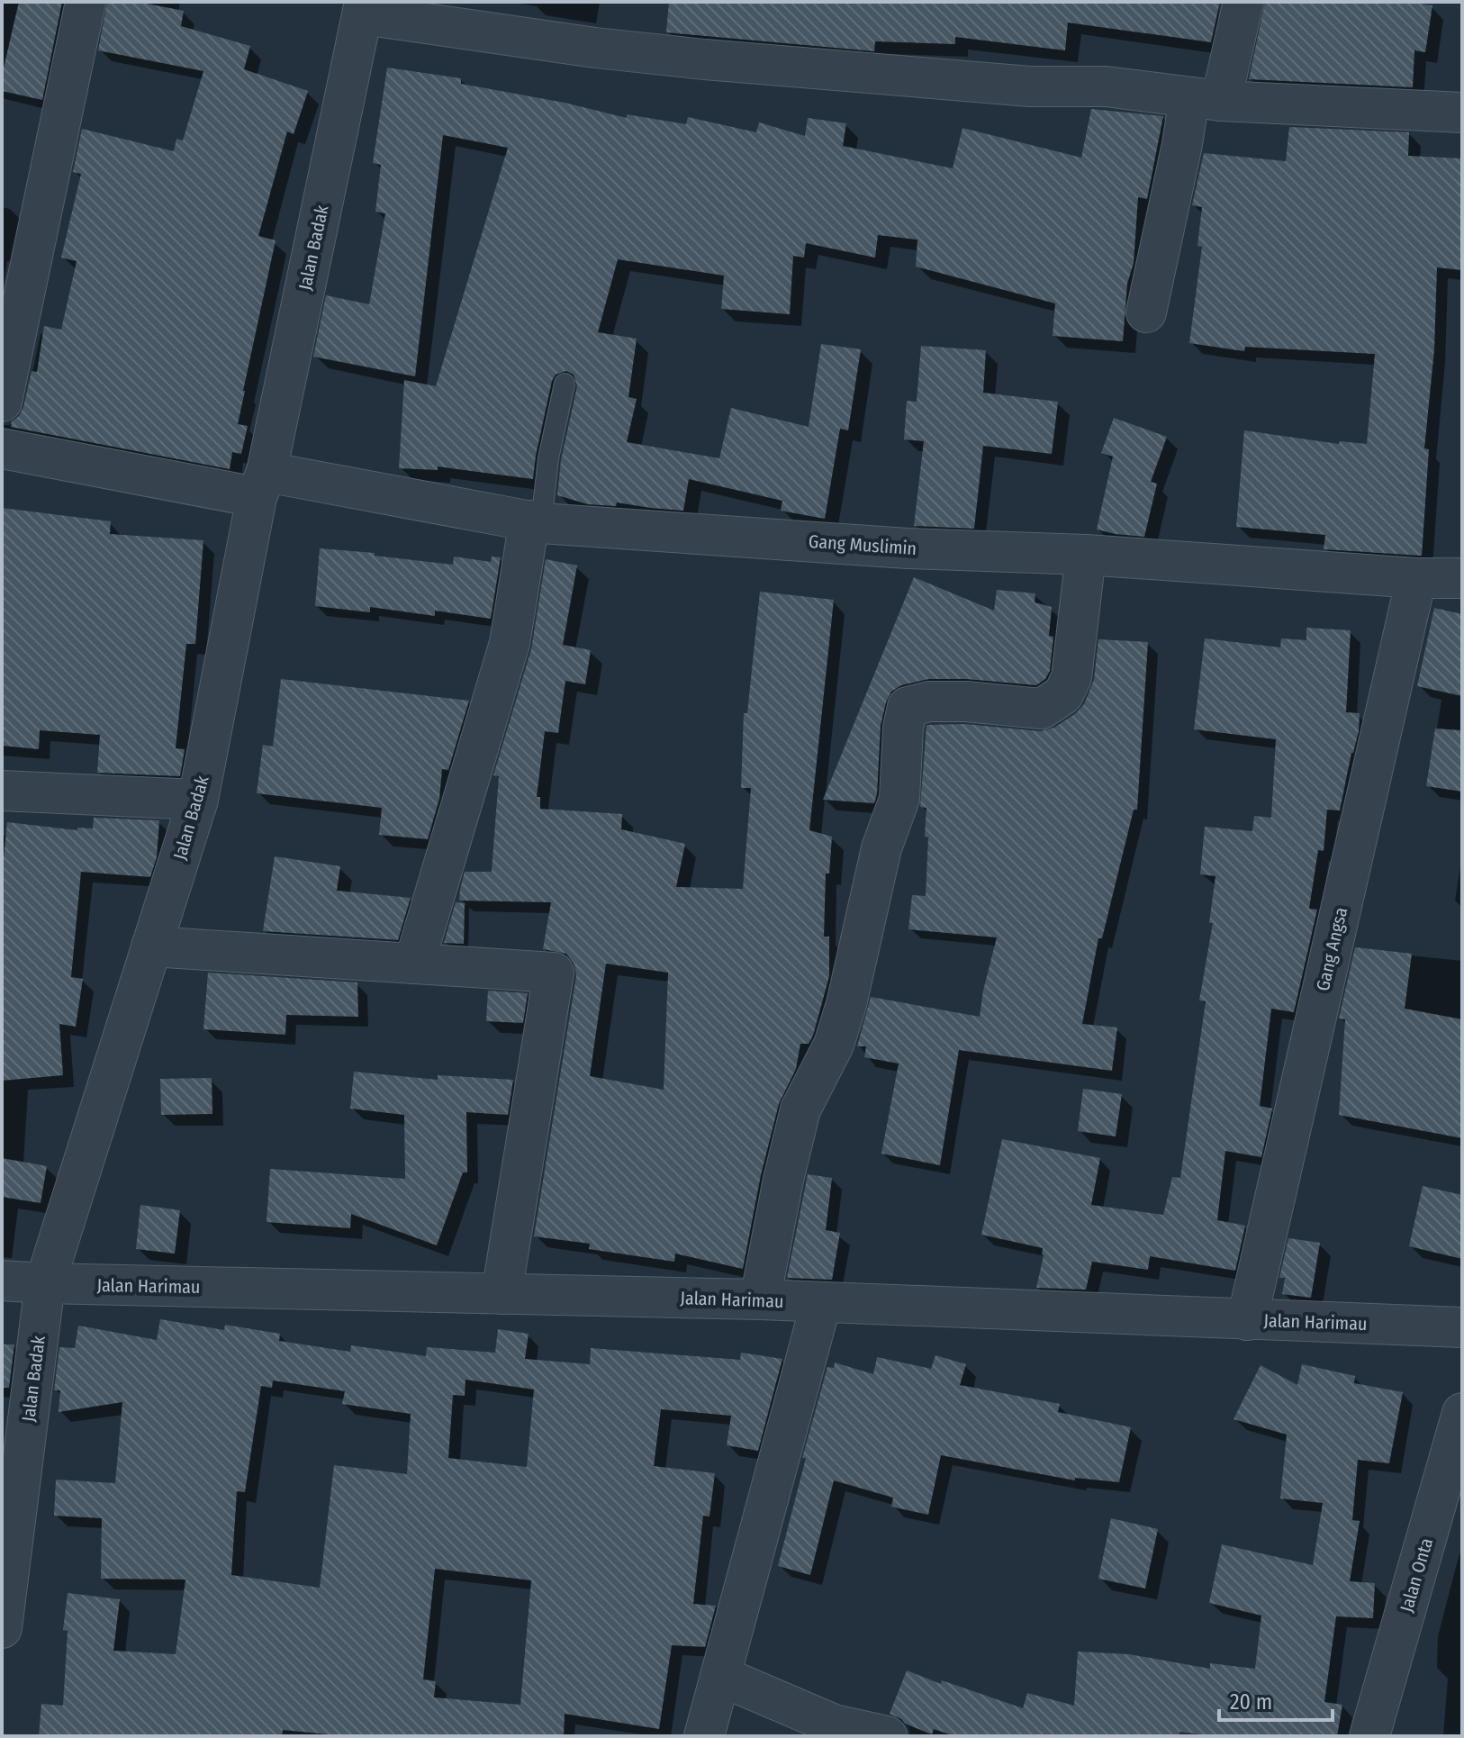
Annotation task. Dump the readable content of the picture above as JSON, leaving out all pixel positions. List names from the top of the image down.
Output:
{
  "streets": {
    "street": [
      "Jalan Badak",
      "Gang Muslimin",
      "Gang Angsa",
      "Jalan Harimau",
      "Jalan Onta"
    ]
  },
  "crossings": [
    ["Jalan Badak", "Gang Muslimin"],
    ["Jalan Badak", "Jalan Harimau"],
    ["Gang Muslimin", "Gang Angsa"],
    ["Gang Angsa", "Jalan Harimau"]
  ],
  "scale_bar": "20 m"
}
